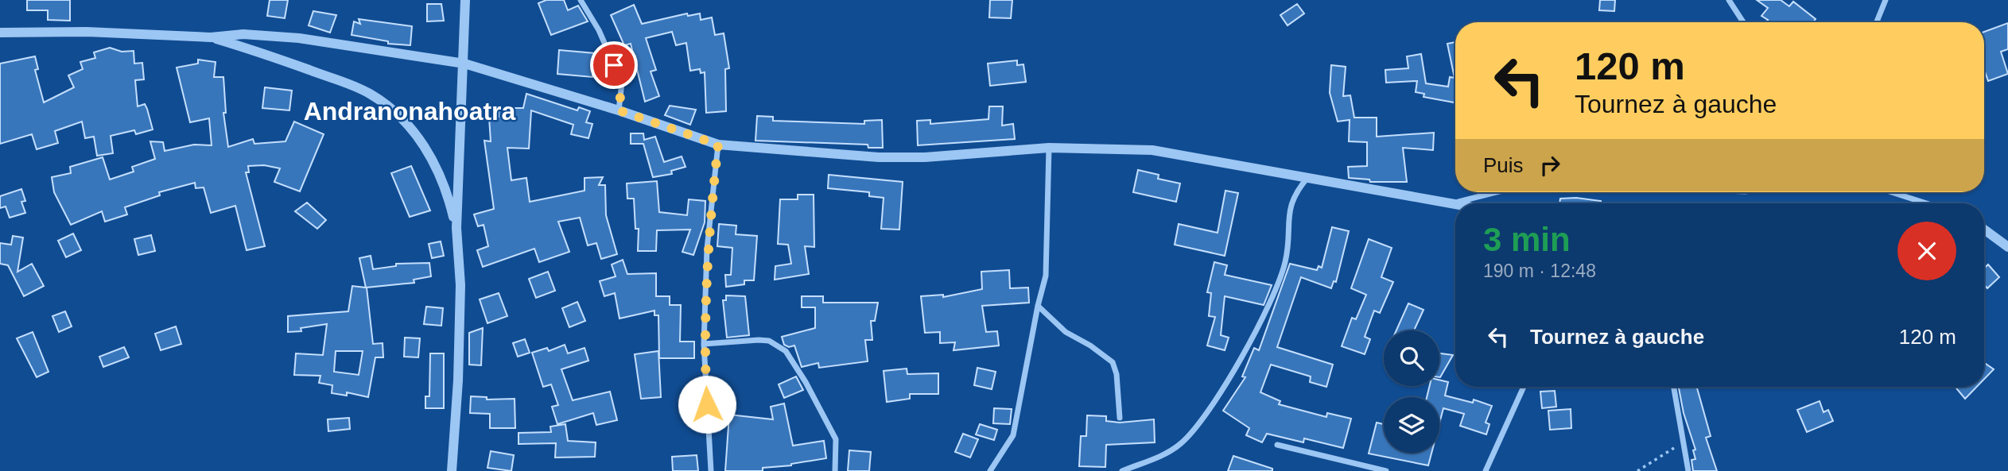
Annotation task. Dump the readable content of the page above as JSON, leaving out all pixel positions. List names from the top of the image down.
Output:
{
  "districts": ["Andranonahoatra"],
  "page": {
    "turn": ["120 m", "Tournez à gauche"],
    "then": "Puis",
    "heading": ["3 min", "190 m · 12:48"],
    "list": [
      {
        "name": "Tournez à gauche",
        "value": "120 m"
      }
    ]
  }
}
